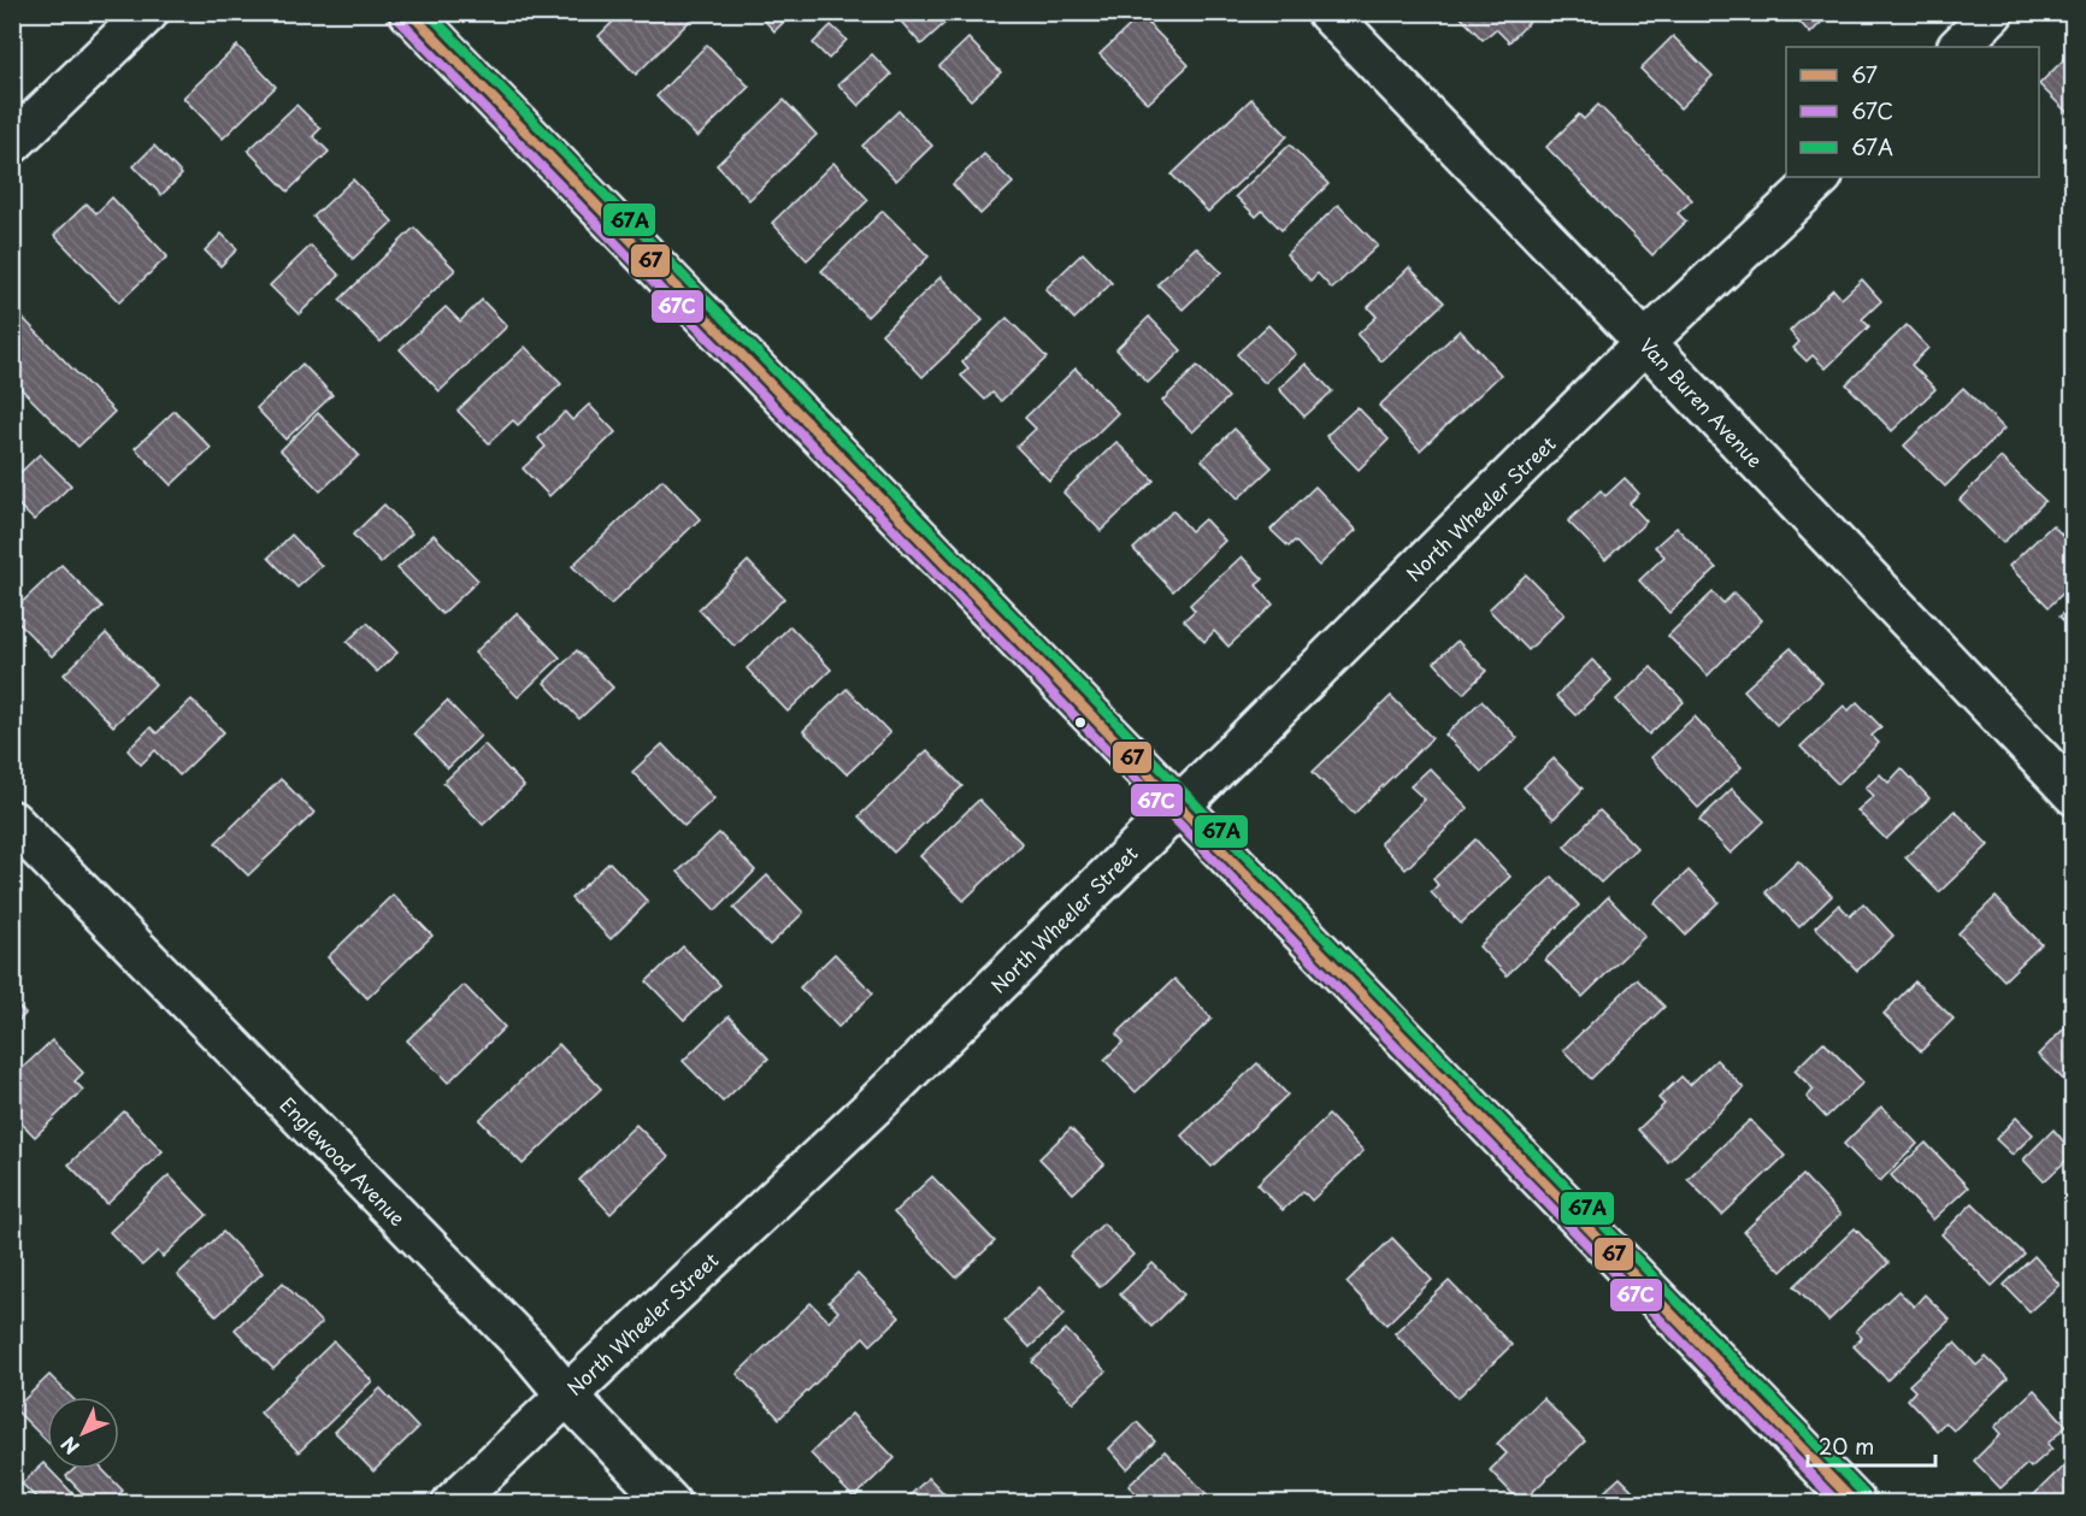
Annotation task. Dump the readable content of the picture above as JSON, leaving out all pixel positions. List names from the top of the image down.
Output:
{
  "streets": {
    "street": ["Van Buren Avenue", "North Wheeler Street", "Englewood Avenue"]
  },
  "crossings": [
    ["Van Buren Avenue", "North Wheeler Street"],
    ["North Wheeler Street", "Englewood Avenue"]
  ],
  "lines": ["transit line 67", "transit line 67A", "transit line 67C"],
  "legend": ["67", "67C", "67A"],
  "scale_bar": "20 m",
  "north": "bottom left"
}
